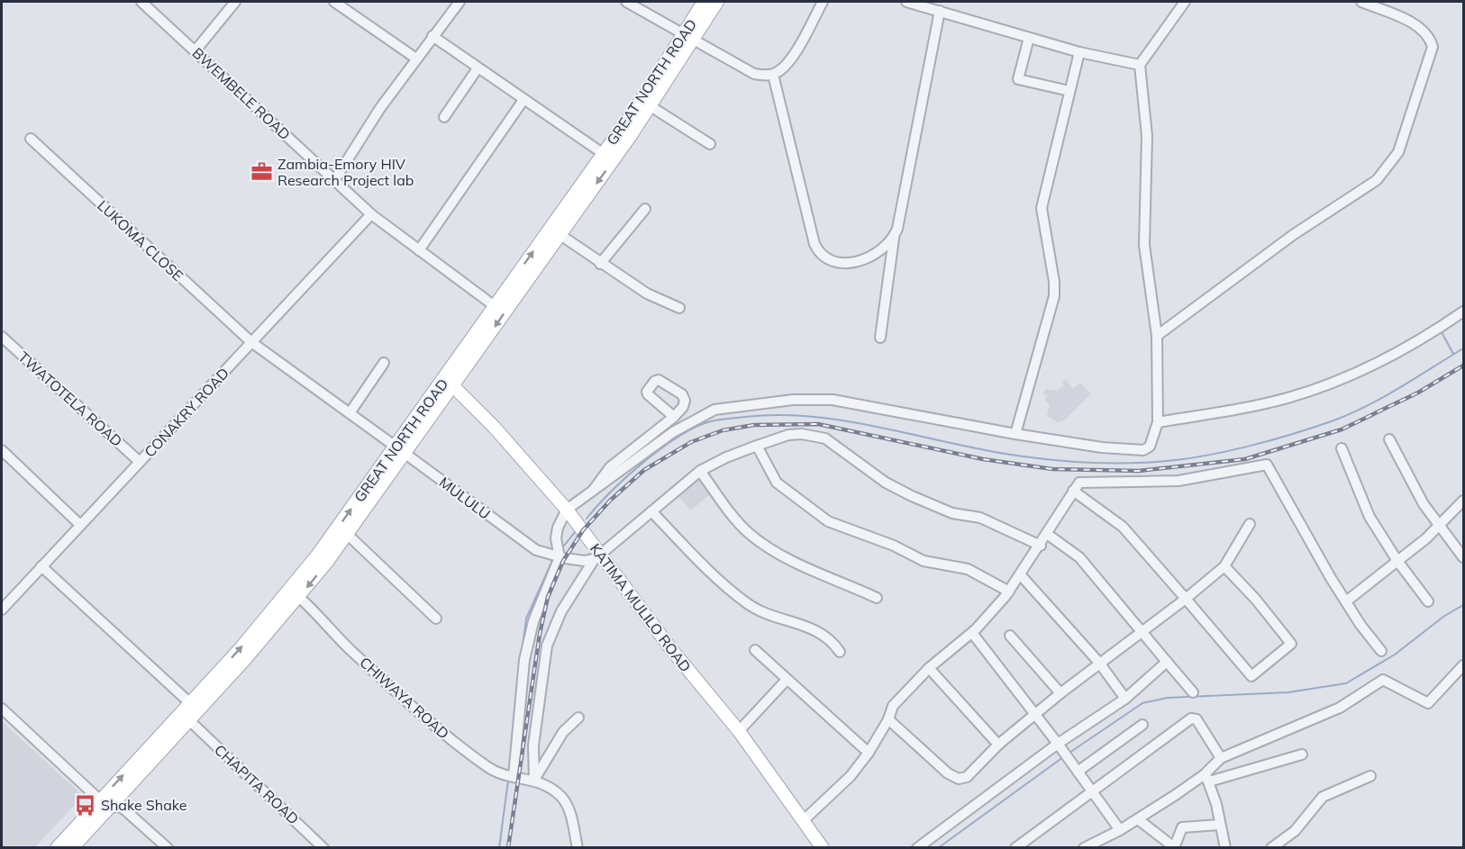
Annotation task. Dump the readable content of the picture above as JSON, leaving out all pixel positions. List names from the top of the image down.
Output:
{
  "streets": {
    "main road": ["GREAT NORTH ROAD", "KATIMA MULILO ROAD"],
    "street": [
      "BWEMBELE ROAD",
      "LUKOMA CLOSE",
      "TWATOTELA ROAD",
      "CONAKRY ROAD",
      "MULULU",
      "CHIWAYA ROAD",
      "CHAPITA ROAD"
    ]
  },
  "crossings": [
    ["GREAT NORTH ROAD", "BWEMBELE ROAD"],
    ["GREAT NORTH ROAD", "MULULU"],
    ["GREAT NORTH ROAD", "KATIMA MULILO ROAD"],
    ["GREAT NORTH ROAD", "CHIWAYA ROAD"],
    ["GREAT NORTH ROAD", "CHAPITA ROAD"],
    ["BWEMBELE ROAD", "CONAKRY ROAD"],
    ["LUKOMA CLOSE", "CONAKRY ROAD"],
    ["LUKOMA CLOSE", "MULULU"],
    ["TWATOTELA ROAD", "CONAKRY ROAD"],
    ["MULULU", "KATIMA MULILO ROAD"]
  ],
  "places": {
    "office": ["Zambia-Emory HIV Research Project lab"],
    "bus stop": ["Shake Shake"]
  }
}
